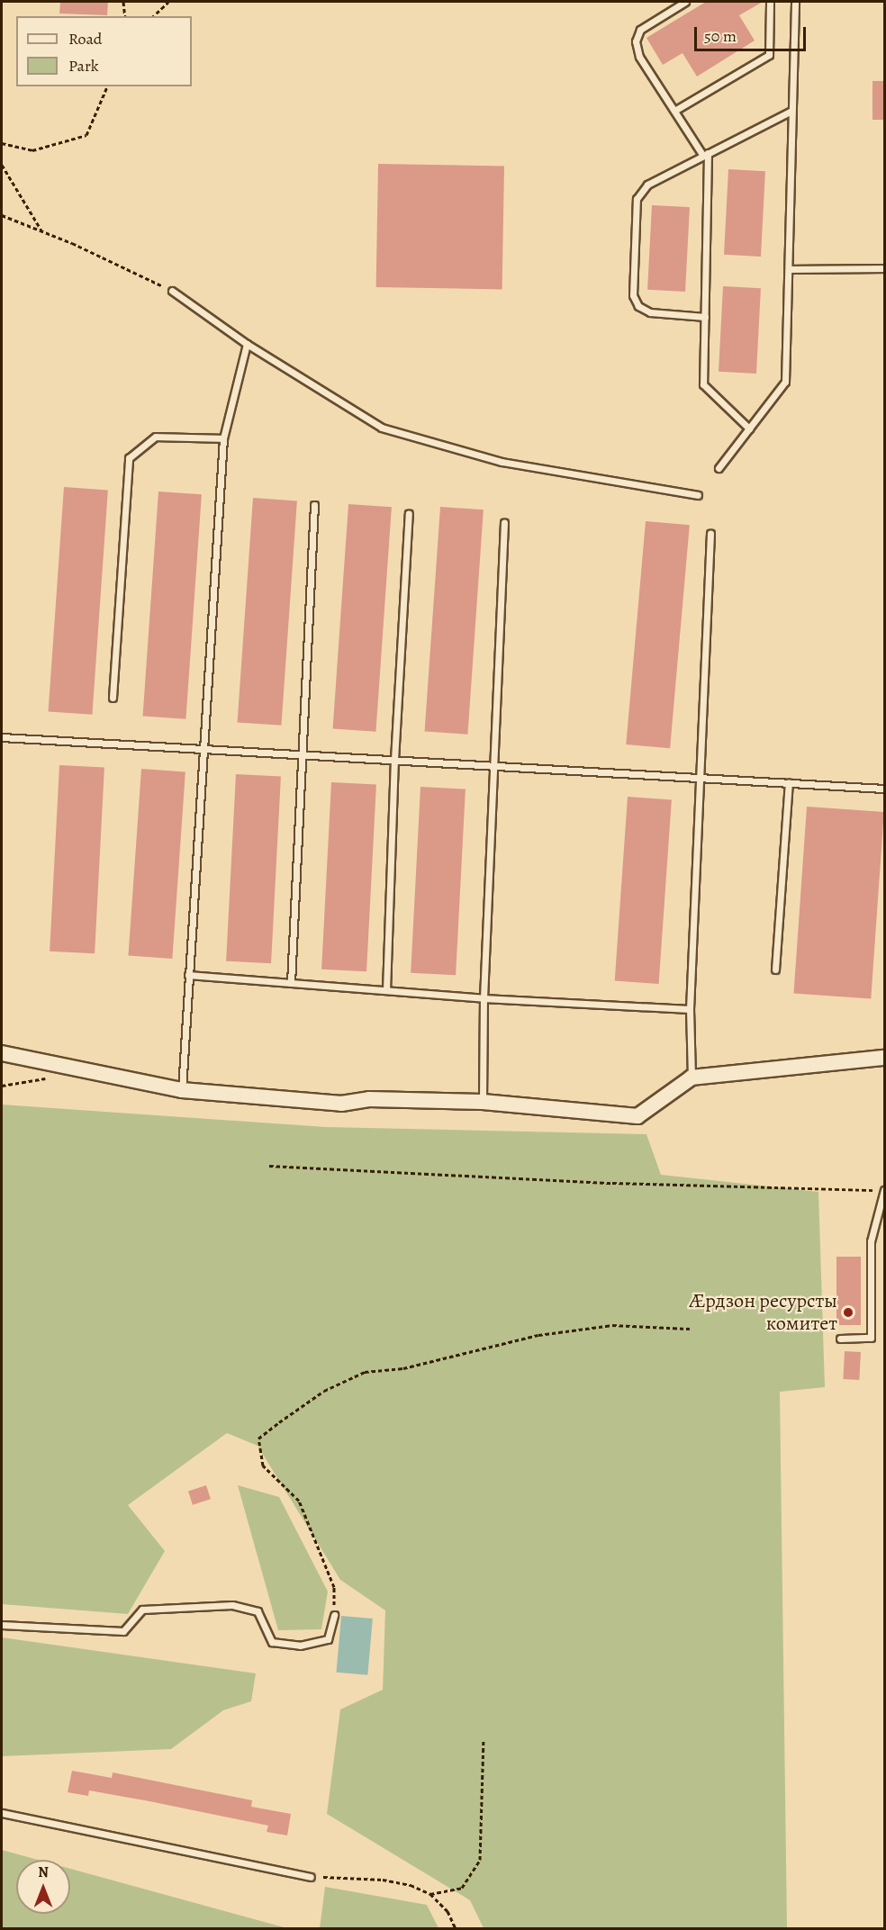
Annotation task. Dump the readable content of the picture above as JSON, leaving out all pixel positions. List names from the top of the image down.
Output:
{
  "places": ["Æрдзон ресурсты комитет"],
  "legend": ["Road", "Park"],
  "scale_bar": "50 m",
  "north": "top"
}
